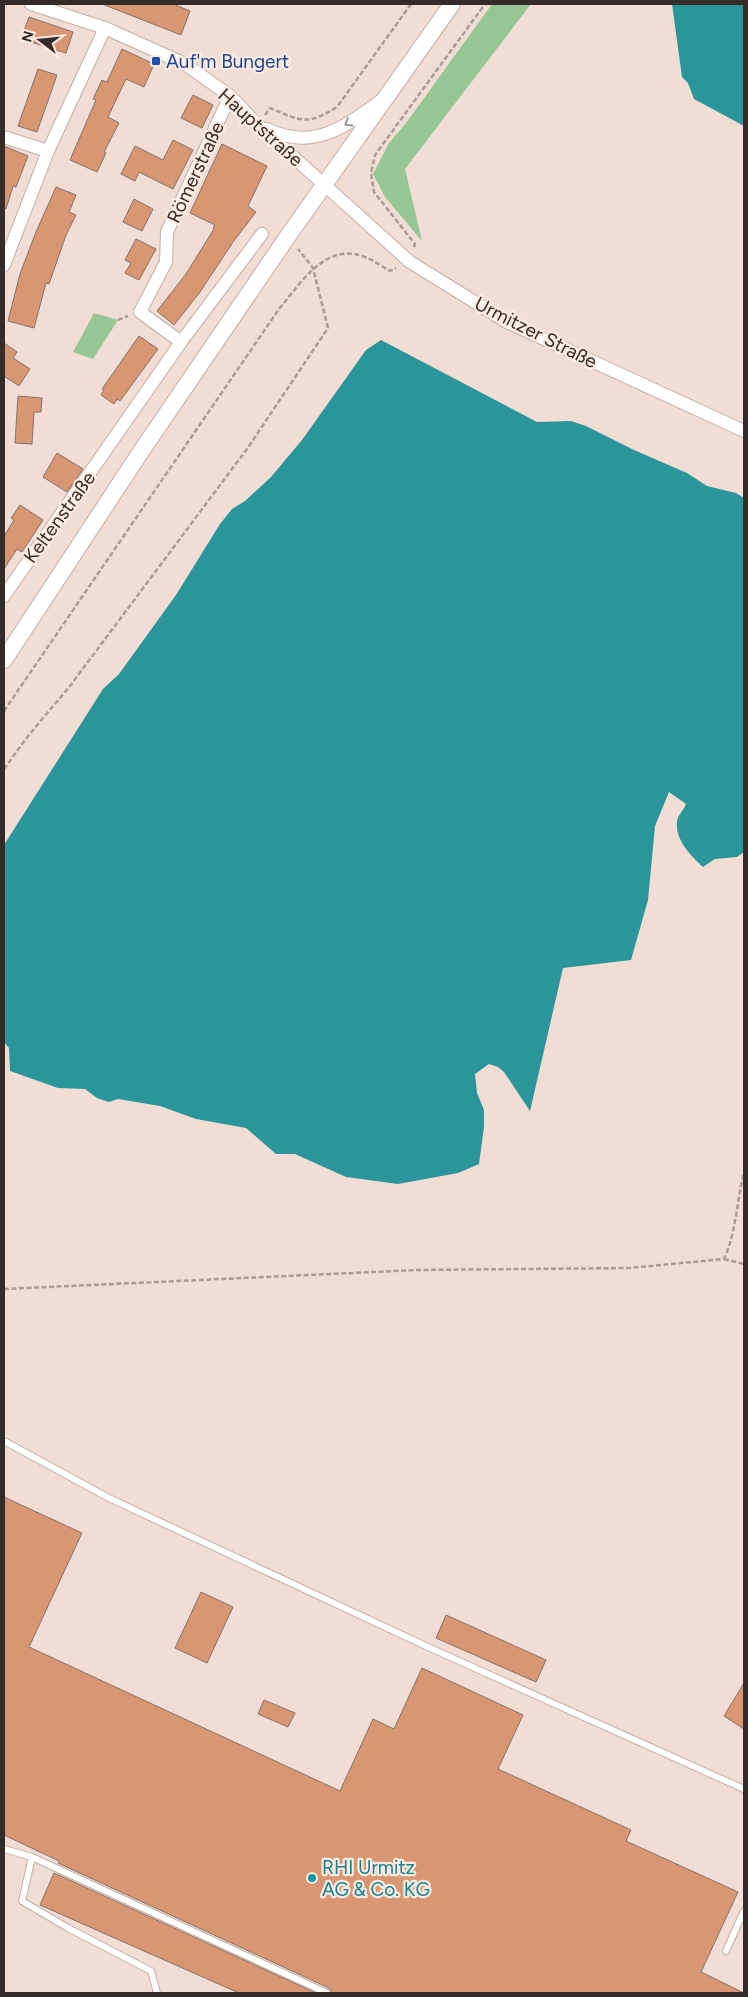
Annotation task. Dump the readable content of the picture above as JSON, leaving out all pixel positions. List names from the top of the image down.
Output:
{
  "streets": {
    "street": [
      "Hauptstraße",
      "Römerstraße",
      "Urmitzer Straße",
      "Keltenstraße"
    ]
  },
  "crossings": [
    ["Hauptstraße", "Römerstraße"],
    ["Hauptstraße", "Urmitzer Straße"],
    ["Römerstraße", "Keltenstraße"]
  ],
  "places": {
    "transit": ["Auf'm Bungert"],
    "other": ["RHI Urmitz AG & Co. KG"]
  },
  "north": "left"
}
